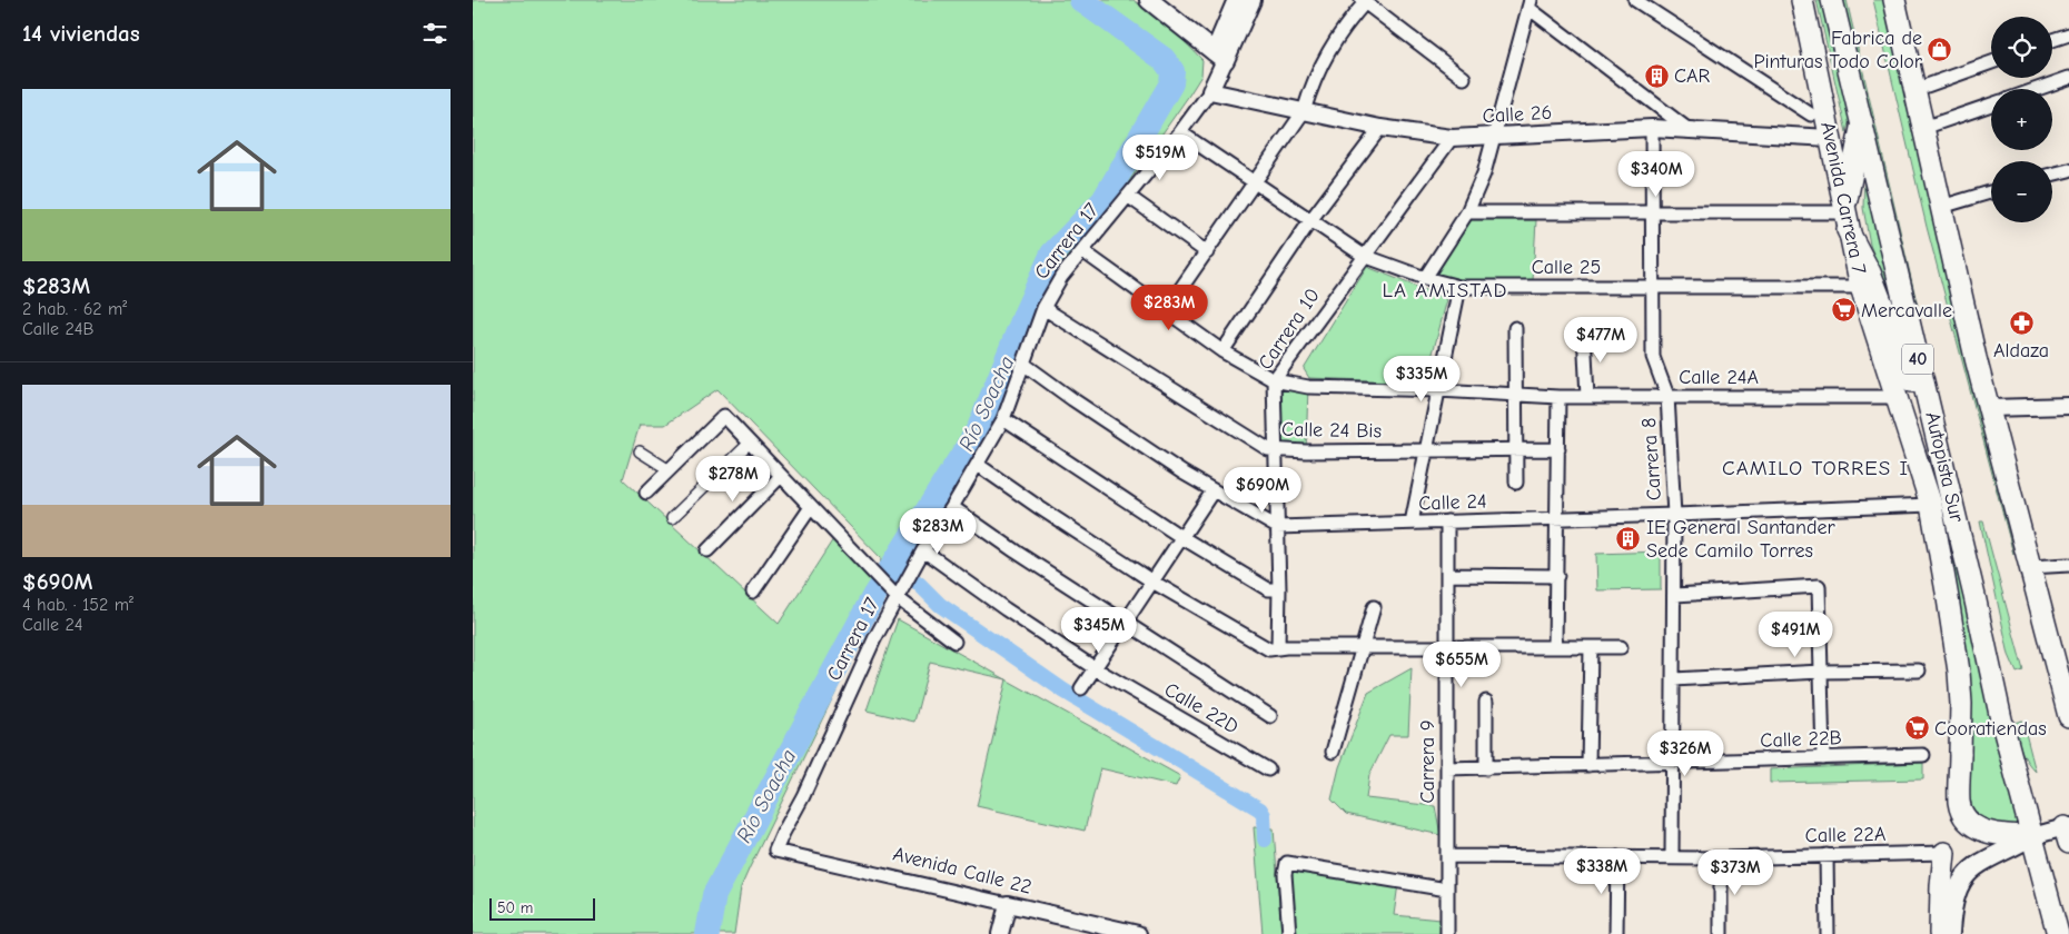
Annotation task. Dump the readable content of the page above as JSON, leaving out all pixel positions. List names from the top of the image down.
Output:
{
  "streets": {
    "main road": ["Avenida Carrera 7", "40", "Autopista Sur"],
    "street": [
      "Calle 26",
      "Carrera 17",
      "Calle 25",
      "Carrera 10",
      "Calle 24A",
      "Calle 24 Bis",
      "Carrera 8",
      "Calle 24",
      "Calle 22D",
      "Calle 22B",
      "Carrera 9",
      "Calle 22A",
      "Avenida Calle 22"
    ]
  },
  "crossings": [
    ["Calle 26", "Avenida Carrera 7"],
    ["Calle 26", "Carrera 17"],
    ["Calle 26", "Carrera 10"],
    ["Calle 26", "Carrera 8"],
    ["Avenida Carrera 7", "Calle 25"],
    ["Avenida Carrera 7", "Calle 24A"],
    ["Avenida Carrera 7", "Autopista Sur"],
    ["Avenida Carrera 7", "Calle 24"],
    ["Carrera 17", "Calle 25"],
    ["Carrera 17", "Calle 24A"],
    ["Carrera 17", "Calle 24 Bis"],
    ["Carrera 17", "Calle 22D"],
    ["Carrera 17", "Avenida Calle 22"],
    ["Calle 25", "Carrera 10"],
    ["Calle 25", "Carrera 8"],
    ["Carrera 10", "Calle 24A"],
    ["Carrera 10", "Calle 24 Bis"],
    ["Carrera 10", "Calle 24"],
    ["Calle 24A", "Carrera 8"],
    ["Carrera 8", "Calle 24"],
    ["Carrera 8", "Calle 22B"],
    ["Carrera 8", "Calle 22A"],
    ["Calle 24", "Carrera 9"],
    ["Calle 22B", "Carrera 9"],
    ["Carrera 9", "Calle 22A"]
  ],
  "districts": ["LA AMISTAD", "CAMILO TORRES I"],
  "water": ["Río Soacha"],
  "places": {
    "shop": ["Fabrica de Pinturas Todo Color"],
    "building": ["CAR", "IE General Santander Sede Camilo Torres"],
    "supermarket": ["Mercavalle", "Cooratiendas"],
    "pharmacy": ["Aldaza"]
  },
  "scale_bar": "50 m",
  "page": {
    "heading": "14 viviendas",
    "map_buttons": ["+", "−"],
    "list": [
      {
        "name": "$283M",
        "note": "2 hab. · 62 m² · Calle 24B"
      },
      {
        "name": "$690M",
        "note": "4 hab. · 152 m² · Calle 24"
      }
    ],
    "price": [
      "$519M",
      "$340M",
      "$283M",
      "$477M",
      "$335M",
      "$278M",
      "$690M",
      "$283M",
      "$345M",
      "$491M",
      "$655M",
      "$326M",
      "$338M",
      "$373M"
    ],
    "scale": "50 m"
  }
}
